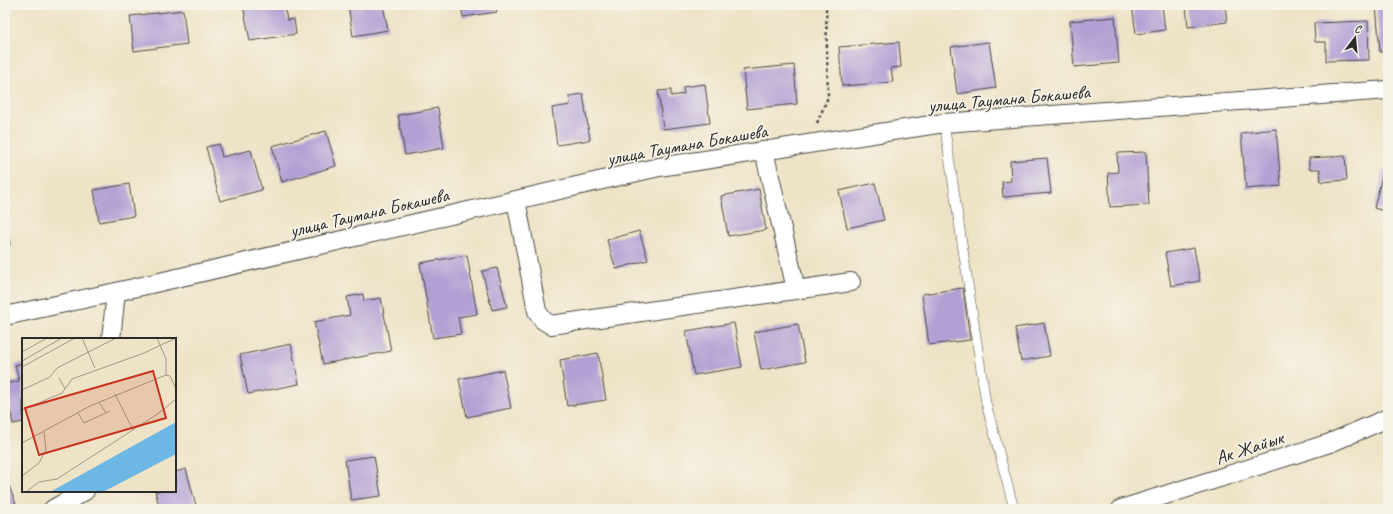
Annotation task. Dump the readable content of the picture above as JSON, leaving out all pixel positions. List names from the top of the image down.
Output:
{
  "streets": {
    "street": ["улица Таумана Бокашева", "Ак Жайык"]
  },
  "north": "top"
}
